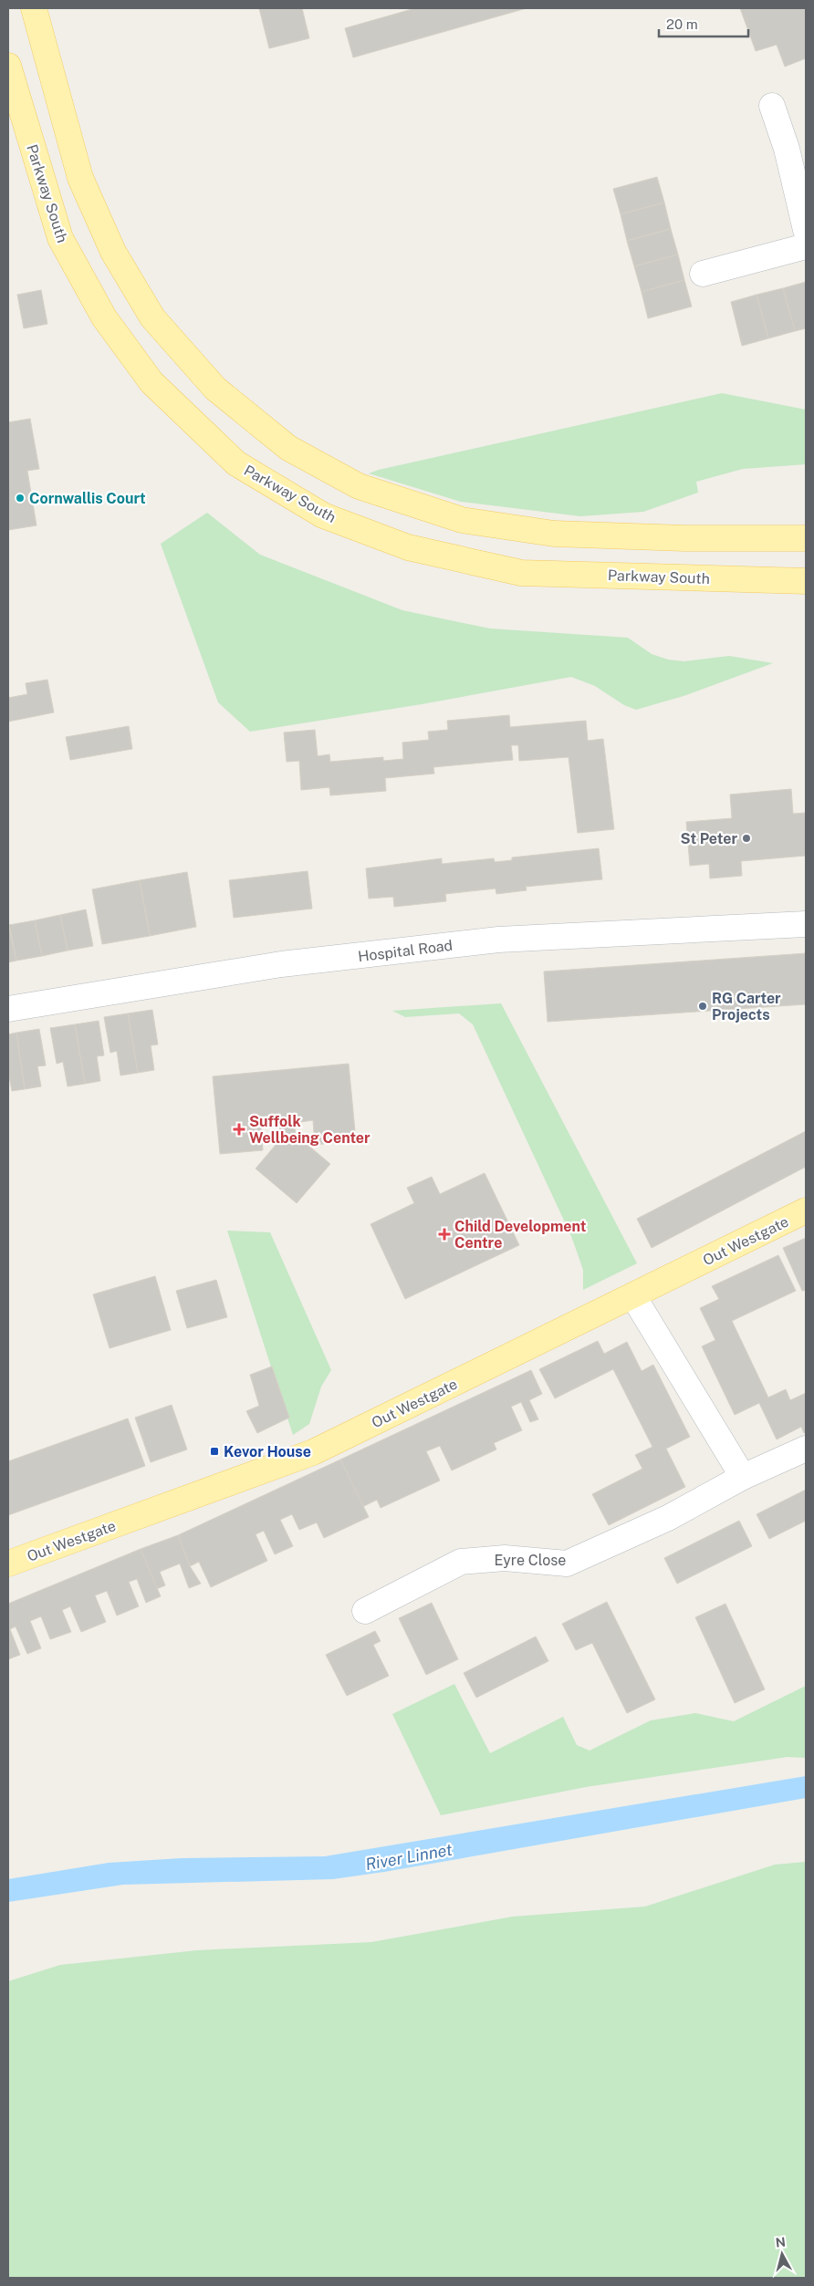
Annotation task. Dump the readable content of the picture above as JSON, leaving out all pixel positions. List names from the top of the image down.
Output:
{
  "streets": {
    "main road": ["Parkway South", "Out Westgate"],
    "street": ["Hospital Road", "Eyre Close"]
  },
  "water": ["River Linnet"],
  "places": {
    "other": ["Cornwallis Court", "St Peter", "RG Carter Projects"],
    "health": ["Suffolk Wellbeing Center", "Child Development Centre"],
    "transit": ["Kevor House"]
  },
  "scale_bar": "20 m",
  "north": "top"
}
